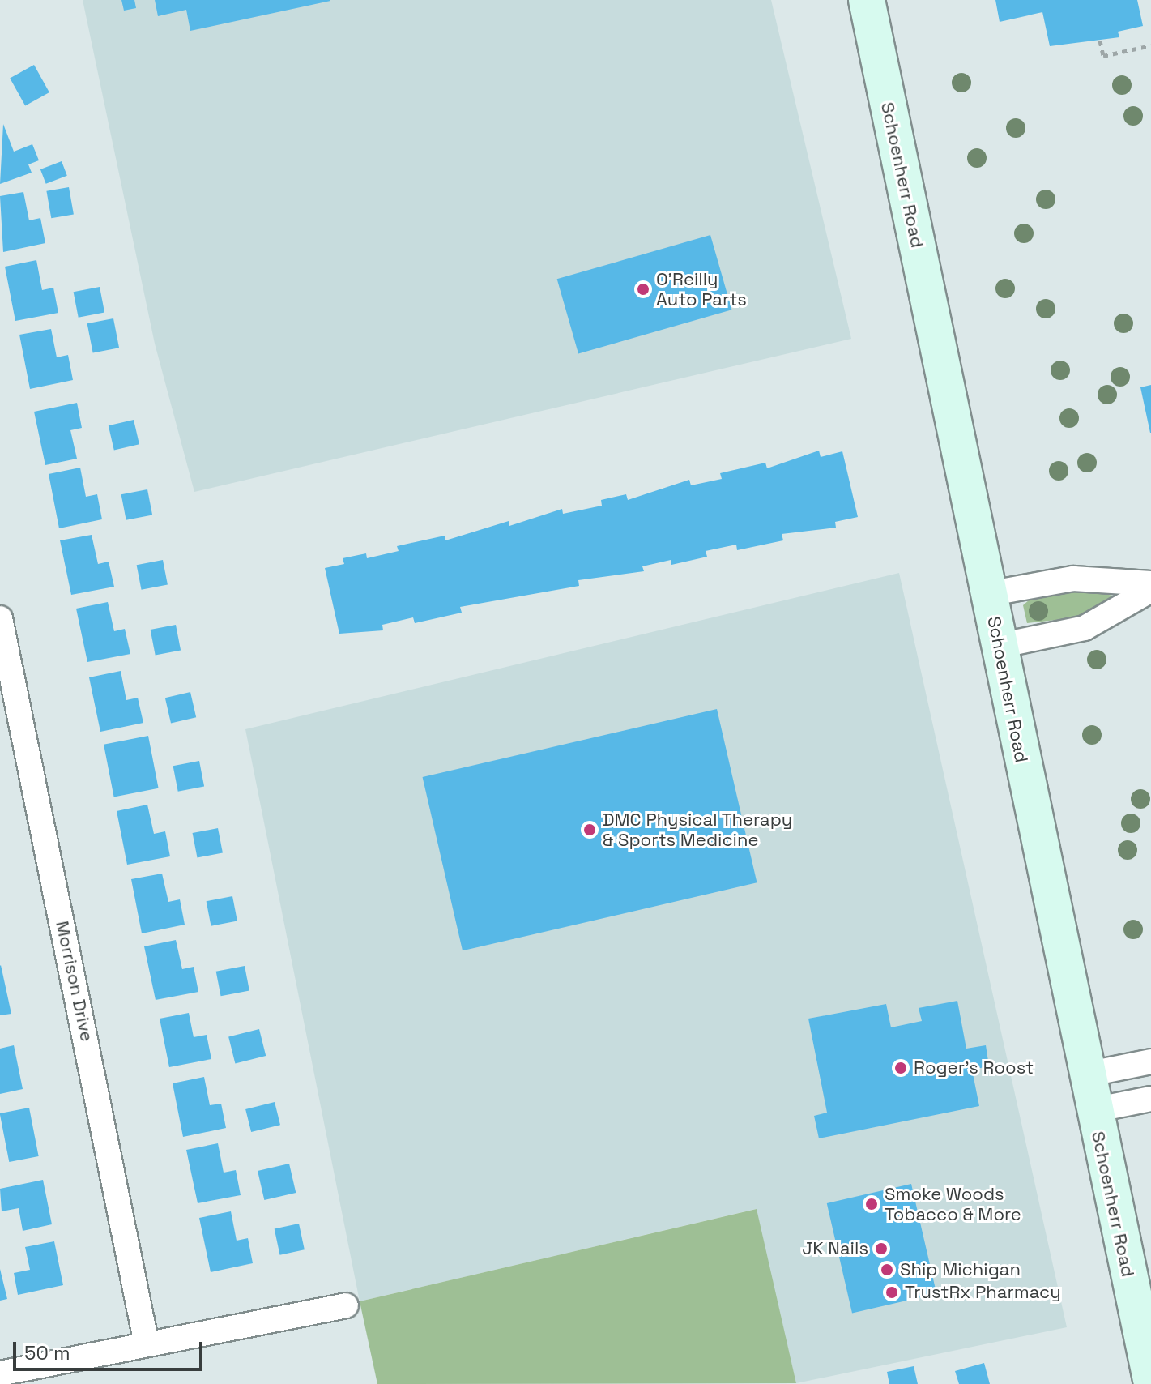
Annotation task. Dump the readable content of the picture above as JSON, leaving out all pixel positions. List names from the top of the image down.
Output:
{
  "streets": {
    "main road": ["Schoenherr Road"],
    "street": ["Morrison Drive"]
  },
  "places": [
    "O'Reilly Auto Parts",
    "DMC Physical Therapy & Sports Medicine",
    "Roger's Roost",
    "Smoke Woods Tobacco & More",
    "JK Nails",
    "Ship Michigan",
    "TrustRx Pharmacy"
  ],
  "scale_bar": "50 m"
}
